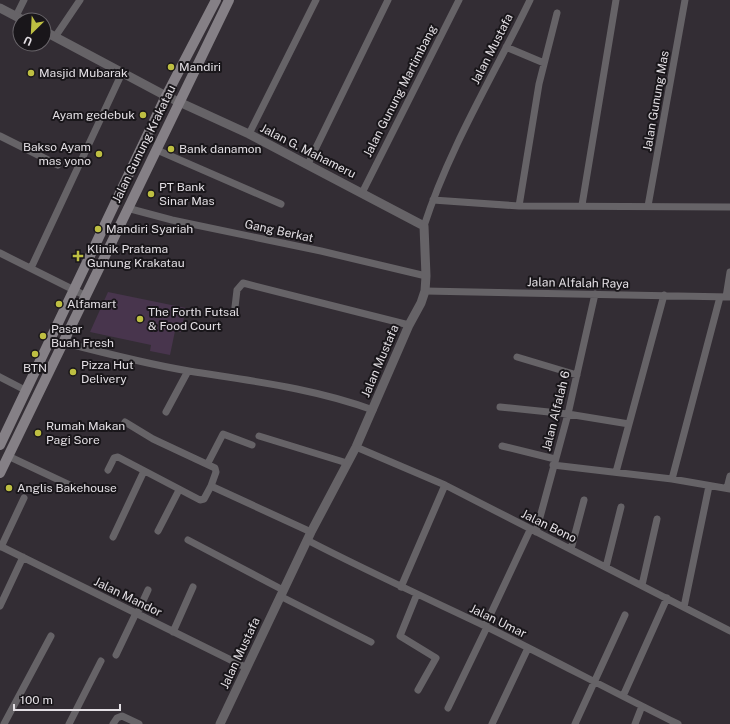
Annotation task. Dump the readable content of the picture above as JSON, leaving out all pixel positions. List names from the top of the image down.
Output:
{
  "streets": {
    "main road": ["Jalan Gunung Krakatau"],
    "street": [
      "Jalan Mustafa",
      "Jalan Gunung Martimbang",
      "Jalan Gunung Mas",
      "Jalan G. Mahameru",
      "Gang Berkat",
      "Jalan Alfalah Raya",
      "Jalan Alfalah 6",
      "Jalan Bono",
      "Jalan Mandor",
      "Jalan Umar"
    ]
  },
  "crossings": [
    ["Jalan Mustafa", "Jalan G. Mahameru"],
    ["Jalan Mustafa", "Gang Berkat"],
    ["Jalan Mustafa", "Jalan Alfalah Raya"],
    ["Jalan Mustafa", "Jalan Bono"],
    ["Jalan Mustafa", "Jalan Mandor"],
    ["Jalan Mustafa", "Jalan Umar"],
    ["Jalan Gunung Martimbang", "Jalan G. Mahameru"],
    ["Jalan Gunung Krakatau", "Jalan G. Mahameru"],
    ["Jalan Gunung Krakatau", "Gang Berkat"],
    ["Jalan Alfalah Raya", "Jalan Alfalah 6"],
    ["Jalan Alfalah 6", "Jalan Bono"],
    ["Jalan Alfalah 6", "Jalan Umar"]
  ],
  "places": {
    "other": [
      "Mandiri",
      "Masjid Mubarak",
      "Ayam gedebuk",
      "Bank danamon",
      "Bakso Ayam mas yono",
      "PT Bank Sinar Mas",
      "Mandiri Syariah",
      "Alfamart",
      "The Forth Futsal & Food Court",
      "Pasar Buah Fresh",
      "BTN",
      "Pizza Hut Delivery",
      "Rumah Makan Pagi Sore",
      "Anglis Bakehouse"
    ],
    "health": ["Klinik Pratama Gunung Krakatau"]
  },
  "scale_bar": "100 m",
  "north": "bottom left"
}
